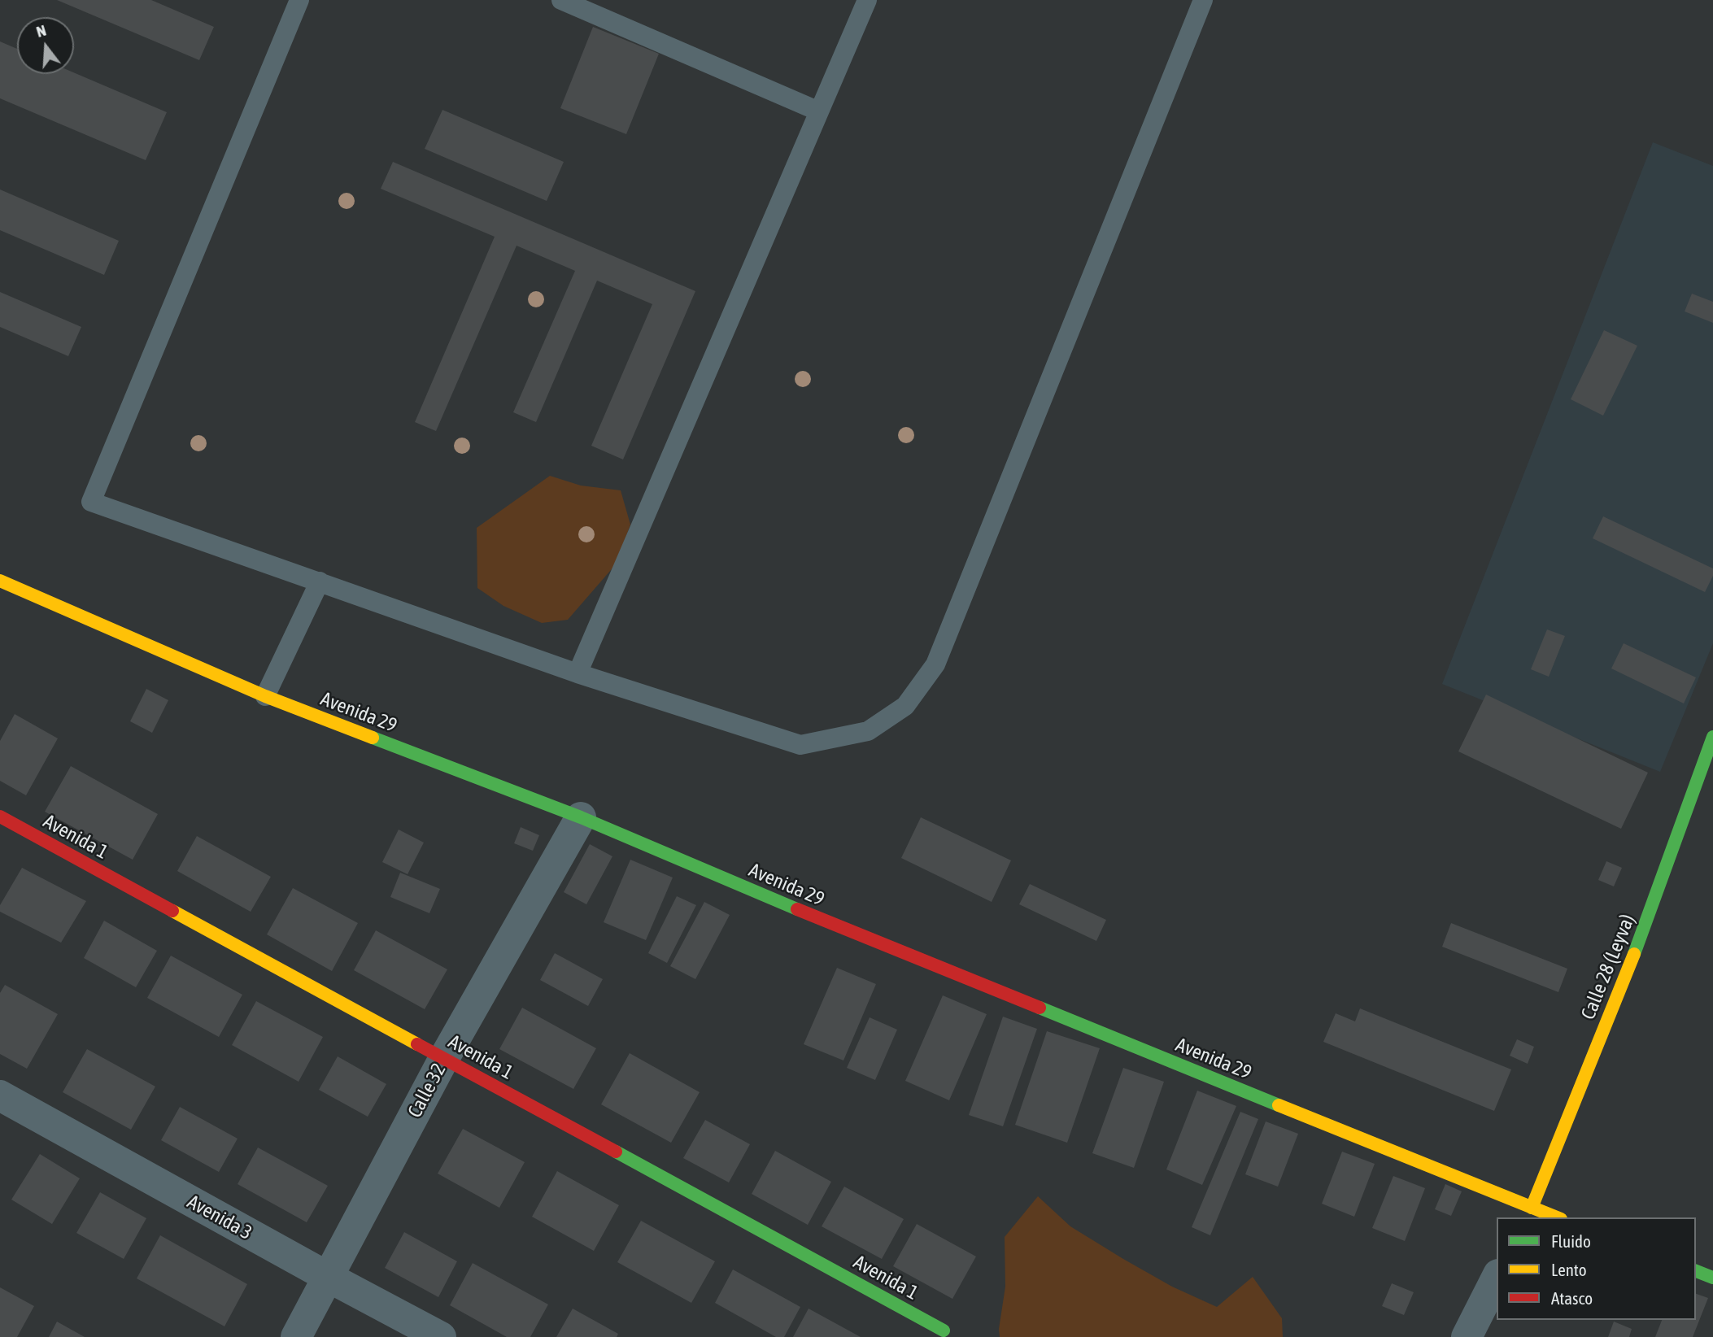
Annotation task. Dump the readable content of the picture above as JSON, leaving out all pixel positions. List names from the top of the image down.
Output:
{
  "streets": {
    "main road": ["Avenida 29", "Avenida 1", "Calle 28 (Leyva)"],
    "street": ["Calle 32", "Avenida 3"]
  },
  "crossings": [
    ["Avenida 29", "Calle 28 (Leyva)"],
    ["Avenida 29", "Calle 32"],
    ["Avenida 1", "Calle 32"],
    ["Calle 32", "Avenida 3"]
  ],
  "legend": ["Fluido", "Lento", "Atasco"],
  "north": "top"
}
